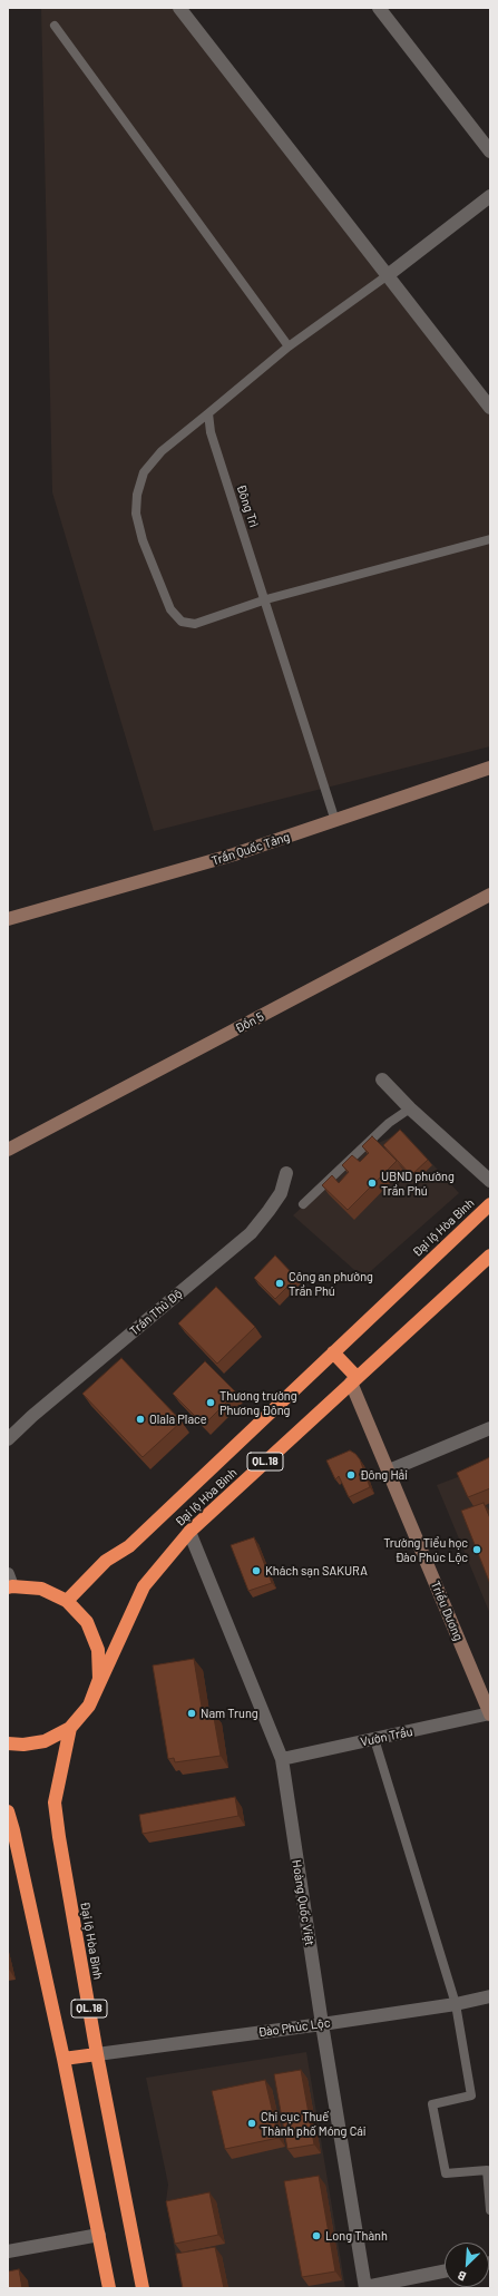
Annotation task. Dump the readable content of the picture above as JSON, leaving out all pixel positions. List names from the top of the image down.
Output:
{
  "streets": {
    "highway": ["Đại lộ Hòa Bình", "QL.18"],
    "street": [
      "Trần Quốc Tảng",
      "Đồn 5",
      "Trần Thủ Độ",
      "Triều Dương",
      "Vườn Trầu",
      "Hoàng Quốc Việt",
      "Đào Phúc Lộc"
    ],
    "lane": ["Đông Trì"]
  },
  "crossings": [
    ["Đông Trì", "Trần Quốc Tảng"],
    ["Đại lộ Hòa Bình", "QL.18"],
    ["Đại lộ Hòa Bình", "Triều Dương"],
    ["Đại lộ Hòa Bình", "Hoàng Quốc Việt"],
    ["Đại lộ Hòa Bình", "Đào Phúc Lộc"],
    ["Triều Dương", "Vườn Trầu"],
    ["Vườn Trầu", "Hoàng Quốc Việt"],
    ["Hoàng Quốc Việt", "Đào Phúc Lộc"]
  ],
  "places": [
    "UBND phường Trần Phú",
    "Công an phường Trần Phú",
    "Thương trường Phương Đông",
    "Olala Place",
    "Đông Hải",
    "Trường Tiểu học Đào Phúc Lộc",
    "Khách sạn SAKURA",
    "Nam Trung",
    "Chi cục Thuế Thành phố Móng Cái",
    "Long Thành"
  ],
  "north": "bottom left"
}
